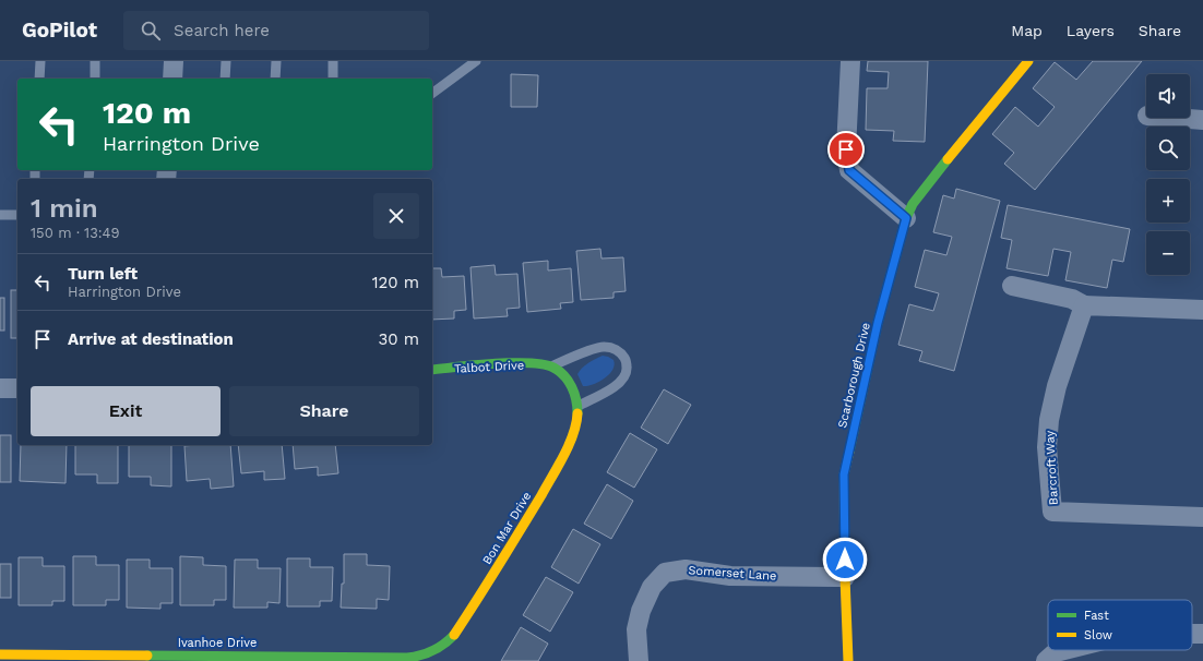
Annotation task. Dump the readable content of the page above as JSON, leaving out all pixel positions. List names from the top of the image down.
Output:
{
  "streets": {
    "street": [
      "Talbot Drive",
      "Scarborough Drive",
      "Barcroft Way",
      "Bon Mar Drive",
      "Somerset Lane",
      "Ivanhoe Drive"
    ]
  },
  "crossings": [
    ["Scarborough Drive", "Somerset Lane"],
    ["Bon Mar Drive", "Ivanhoe Drive"]
  ],
  "legend": ["Fast", "Slow"],
  "page": {
    "header": "GoPilot",
    "search": "Search here",
    "nav": ["Map", "Layers", "Share"],
    "map_buttons": ["+", "−"],
    "turn": ["120 m", "Harrington Drive"],
    "heading": ["1 min", "150 m · 13:49"],
    "list": [
      {
        "name": "Turn left",
        "note": "Harrington Drive",
        "value": "120 m"
      },
      {
        "name": "Arrive at destination",
        "value": "30 m"
      }
    ],
    "buttons": ["Exit", "Share"]
  }
}
